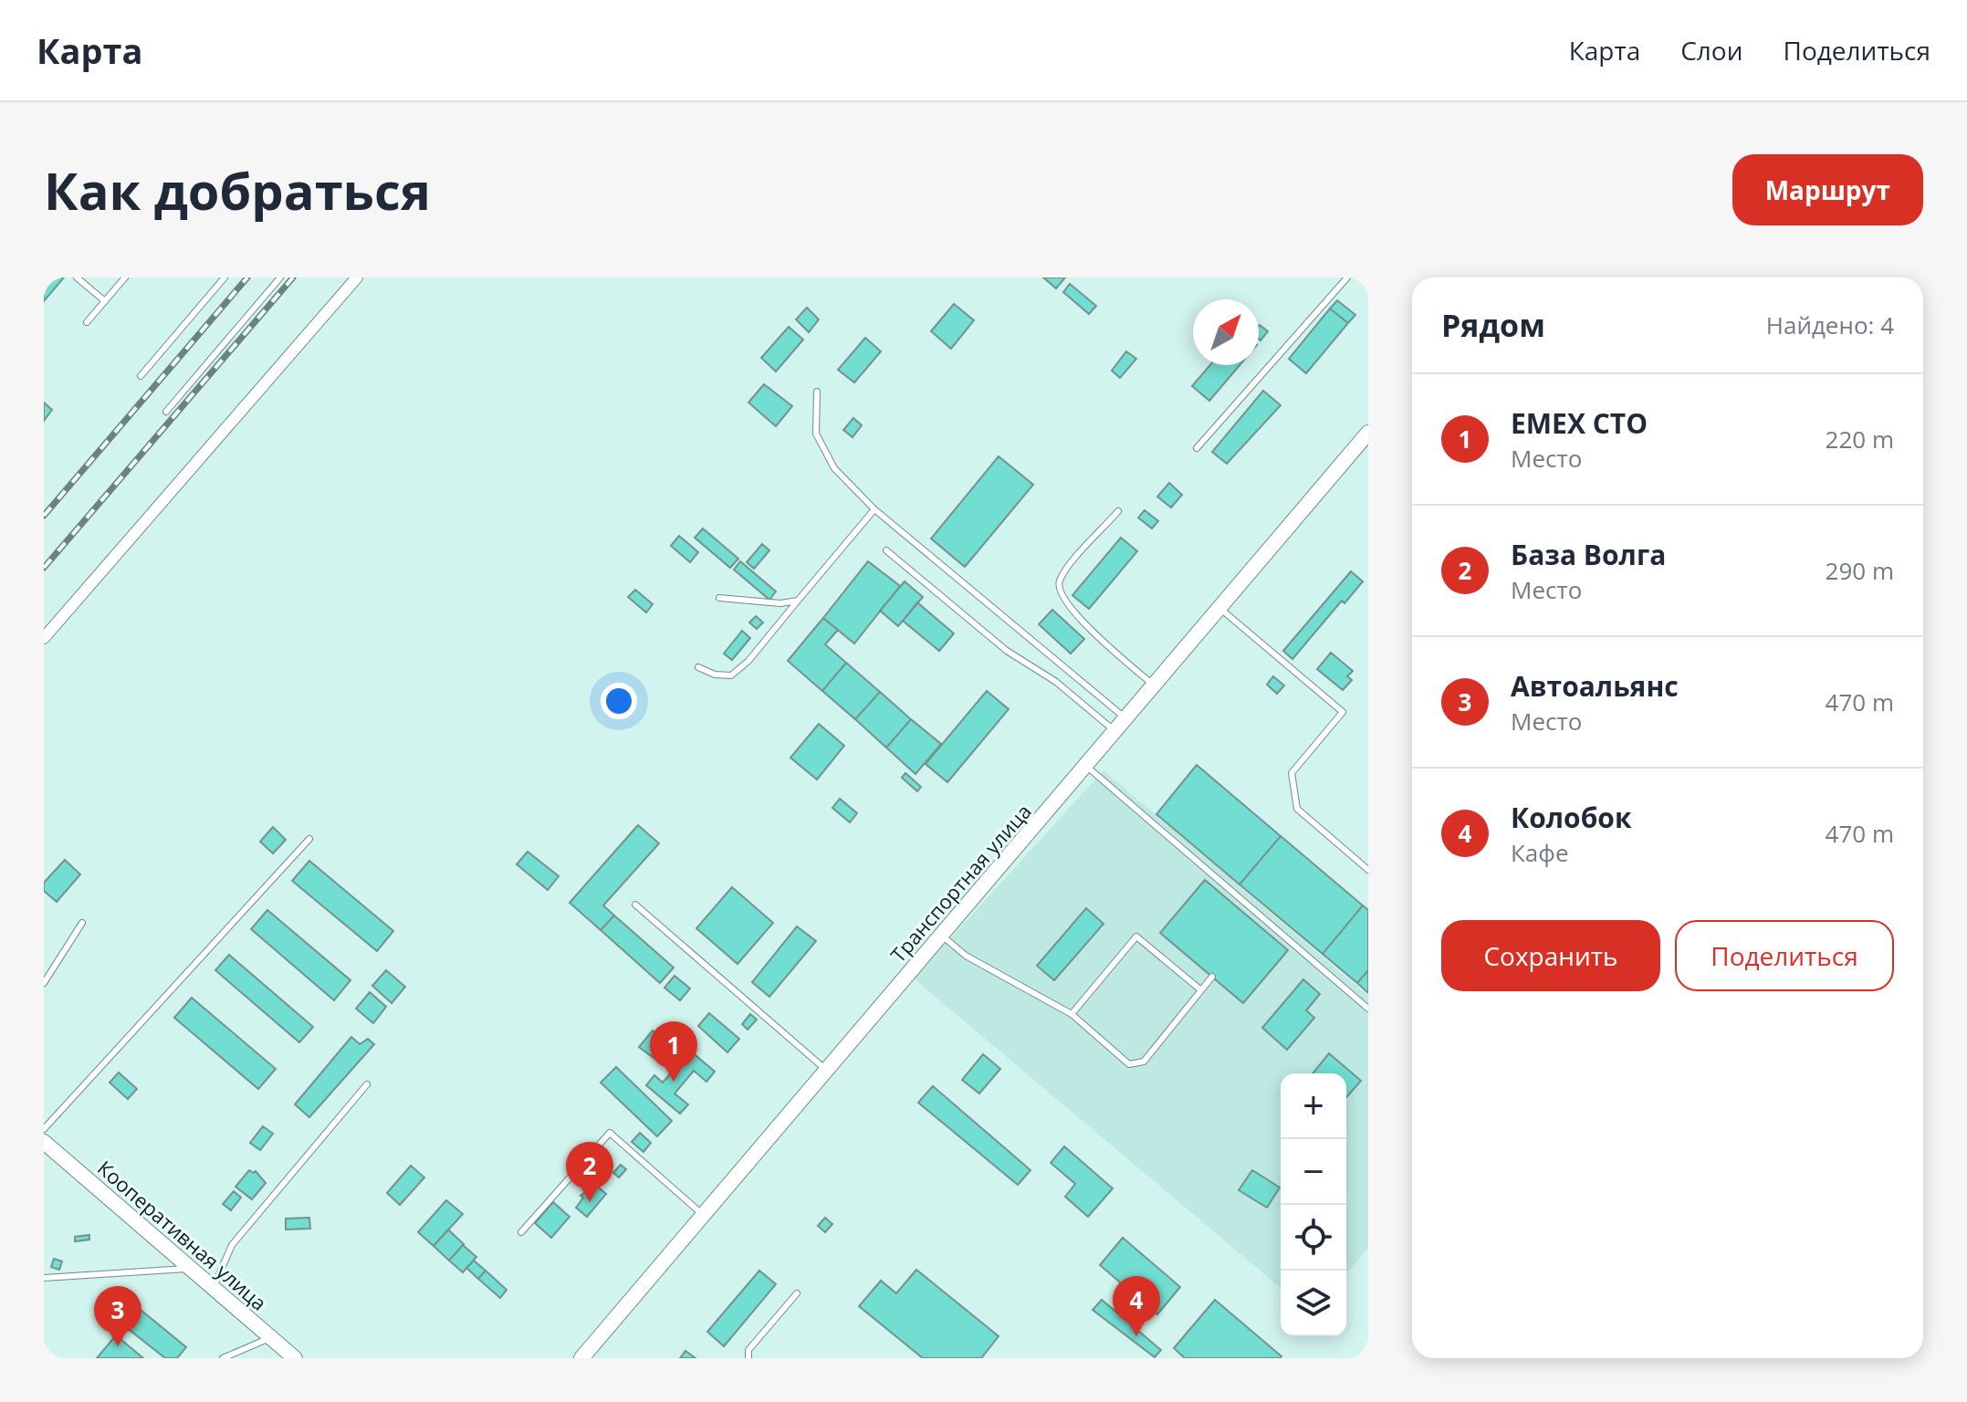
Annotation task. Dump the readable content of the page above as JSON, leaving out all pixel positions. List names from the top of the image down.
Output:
{
  "streets": {
    "street": ["Транспортная улица", "Кооперативная улица"]
  },
  "north": "top right",
  "page": {
    "header": "Карта",
    "nav": ["Карта", "Слои", "Поделиться"],
    "buttons": [
      "Маршрут",
      ["Сохранить", "Поделиться"]
    ],
    "title": "Как добраться",
    "heading": ["Рядом", "Найдено: 4"],
    "list": [
      {
        "mark": "1",
        "name": "EMEX СТО",
        "note": "Место",
        "value": "220 m"
      },
      {
        "mark": "2",
        "name": "База Волга",
        "note": "Место",
        "value": "290 m"
      },
      {
        "mark": "3",
        "name": "Автоальянс",
        "note": "Место",
        "value": "470 m"
      },
      {
        "mark": "4",
        "name": "Колобок",
        "note": "Кафе",
        "value": "470 m"
      }
    ],
    "pins": [
      "1",
      "2",
      "4",
      "3"
    ],
    "map_buttons": ["+", "−"]
  }
}
